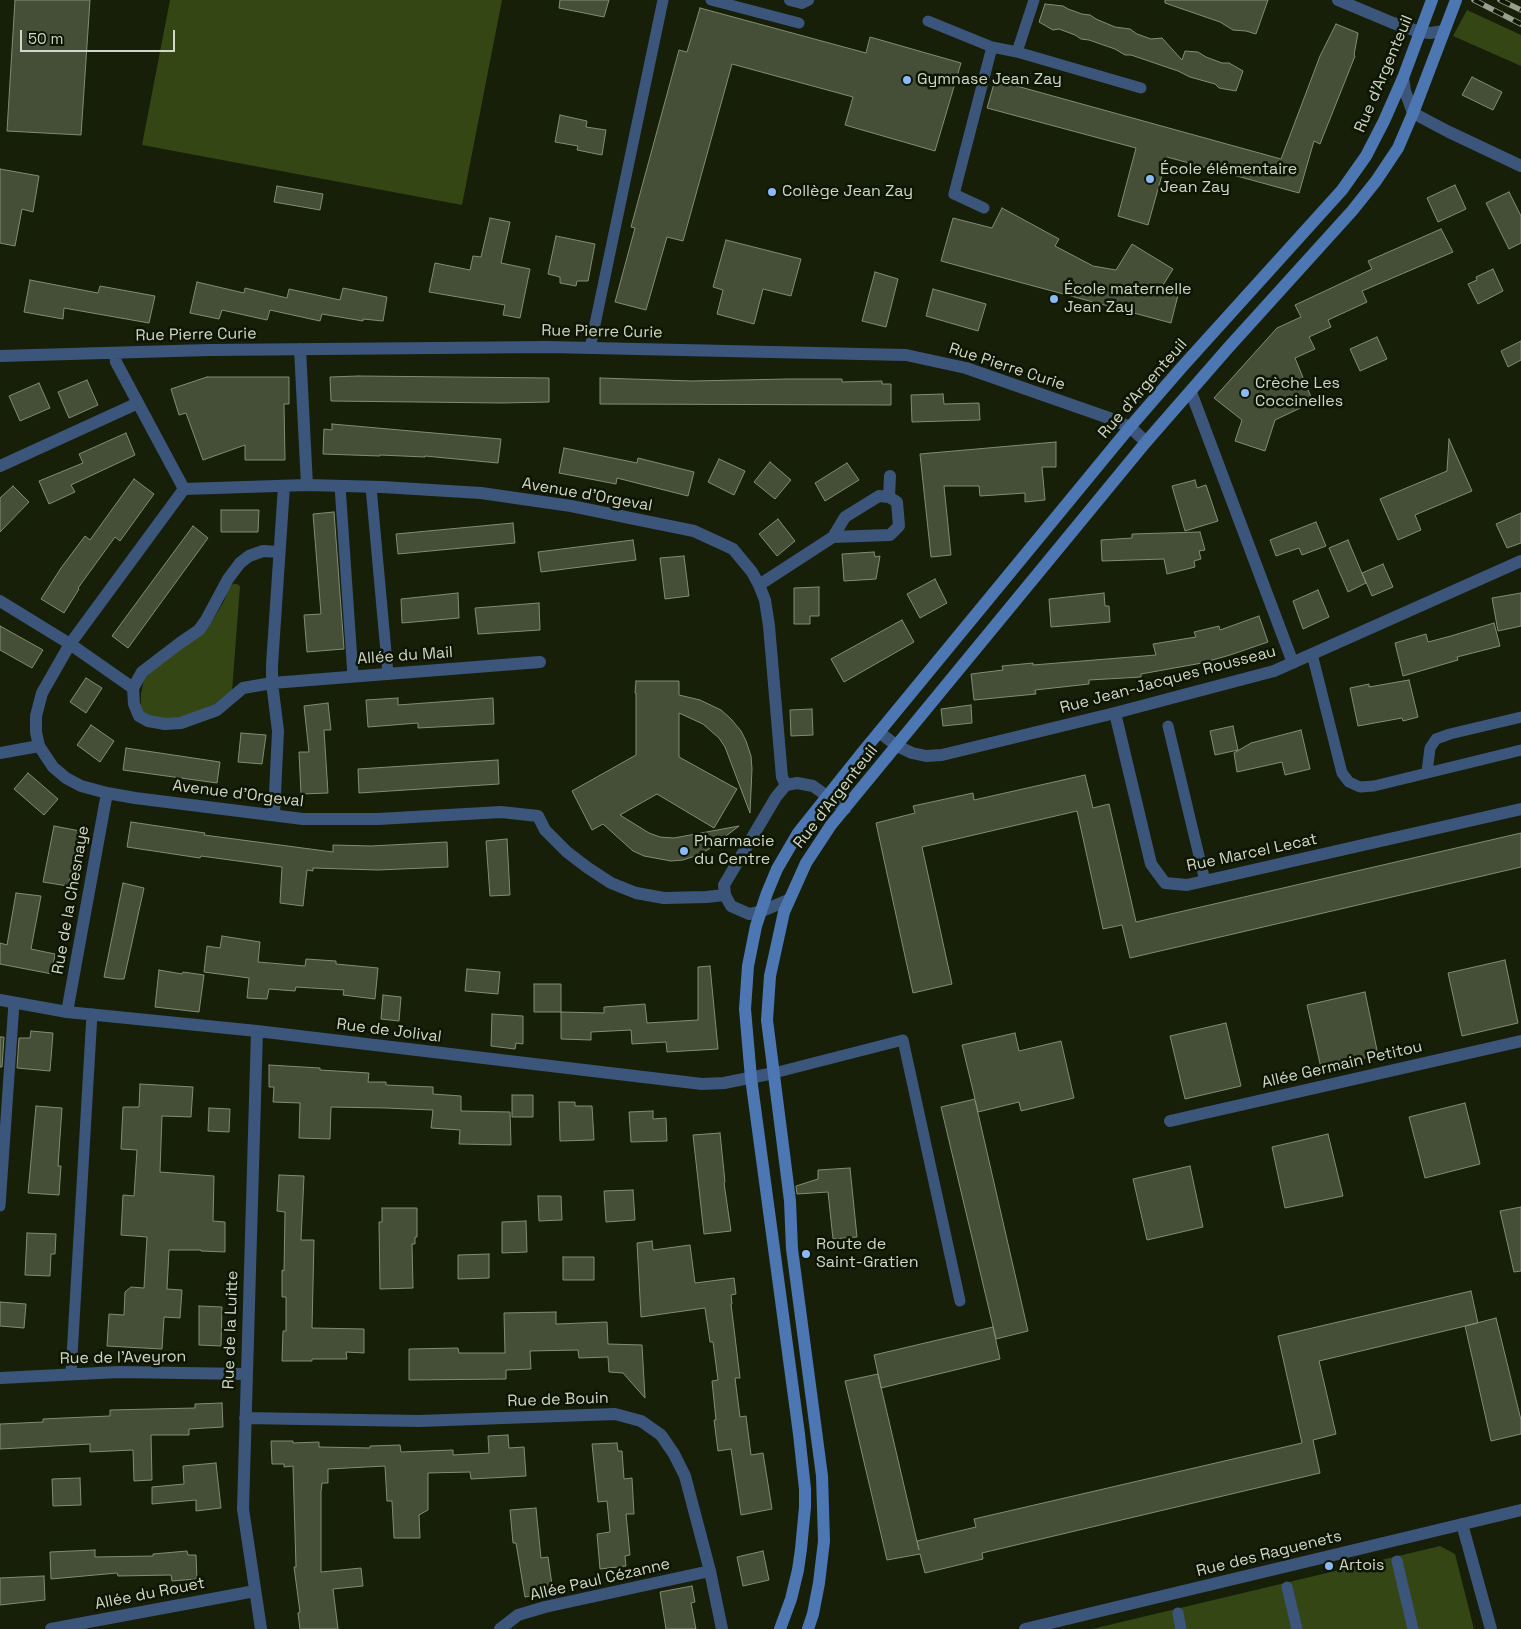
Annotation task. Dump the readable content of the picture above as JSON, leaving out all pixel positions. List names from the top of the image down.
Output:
{
  "streets": {
    "main road": ["Rue d'Argenteuil"],
    "street": [
      "Rue Pierre Curie",
      "Avenue d'Orgeval",
      "Allée du Mail",
      "Rue Jean-Jacques Rousseau",
      "Rue Marcel Lecat",
      "Rue de la Chesnaye",
      "Rue de Jolival",
      "Allée Germain Petitou",
      "Rue de la Luitte",
      "Rue de l'Aveyron",
      "Rue de Bouin",
      "Rue des Raguenets",
      "Allée Paul Cézanne",
      "Allée du Rouet"
    ]
  },
  "crossings": [
    ["Rue d'Argenteuil", "Rue Pierre Curie"],
    ["Rue d'Argenteuil", "Rue Jean-Jacques Rousseau"],
    ["Rue d'Argenteuil", "Rue de Jolival"],
    ["Avenue d'Orgeval", "Rue de la Chesnaye"],
    ["Rue Jean-Jacques Rousseau", "Rue Marcel Lecat"],
    ["Rue de la Chesnaye", "Rue de Jolival"],
    ["Rue de Jolival", "Rue de la Luitte"],
    ["Rue de la Luitte", "Rue de l'Aveyron"],
    ["Rue de la Luitte", "Rue de Bouin"],
    ["Rue de la Luitte", "Allée du Rouet"],
    ["Rue de Bouin", "Allée Paul Cézanne"]
  ],
  "places": [
    "Gymnase Jean Zay",
    "École élémentaire Jean Zay",
    "Collège Jean Zay",
    "École maternelle Jean Zay",
    "Crèche Les Coccinelles",
    "Pharmacie du Centre",
    "Route de Saint-Gratien",
    "Artois"
  ],
  "scale_bar": "50 m"
}
